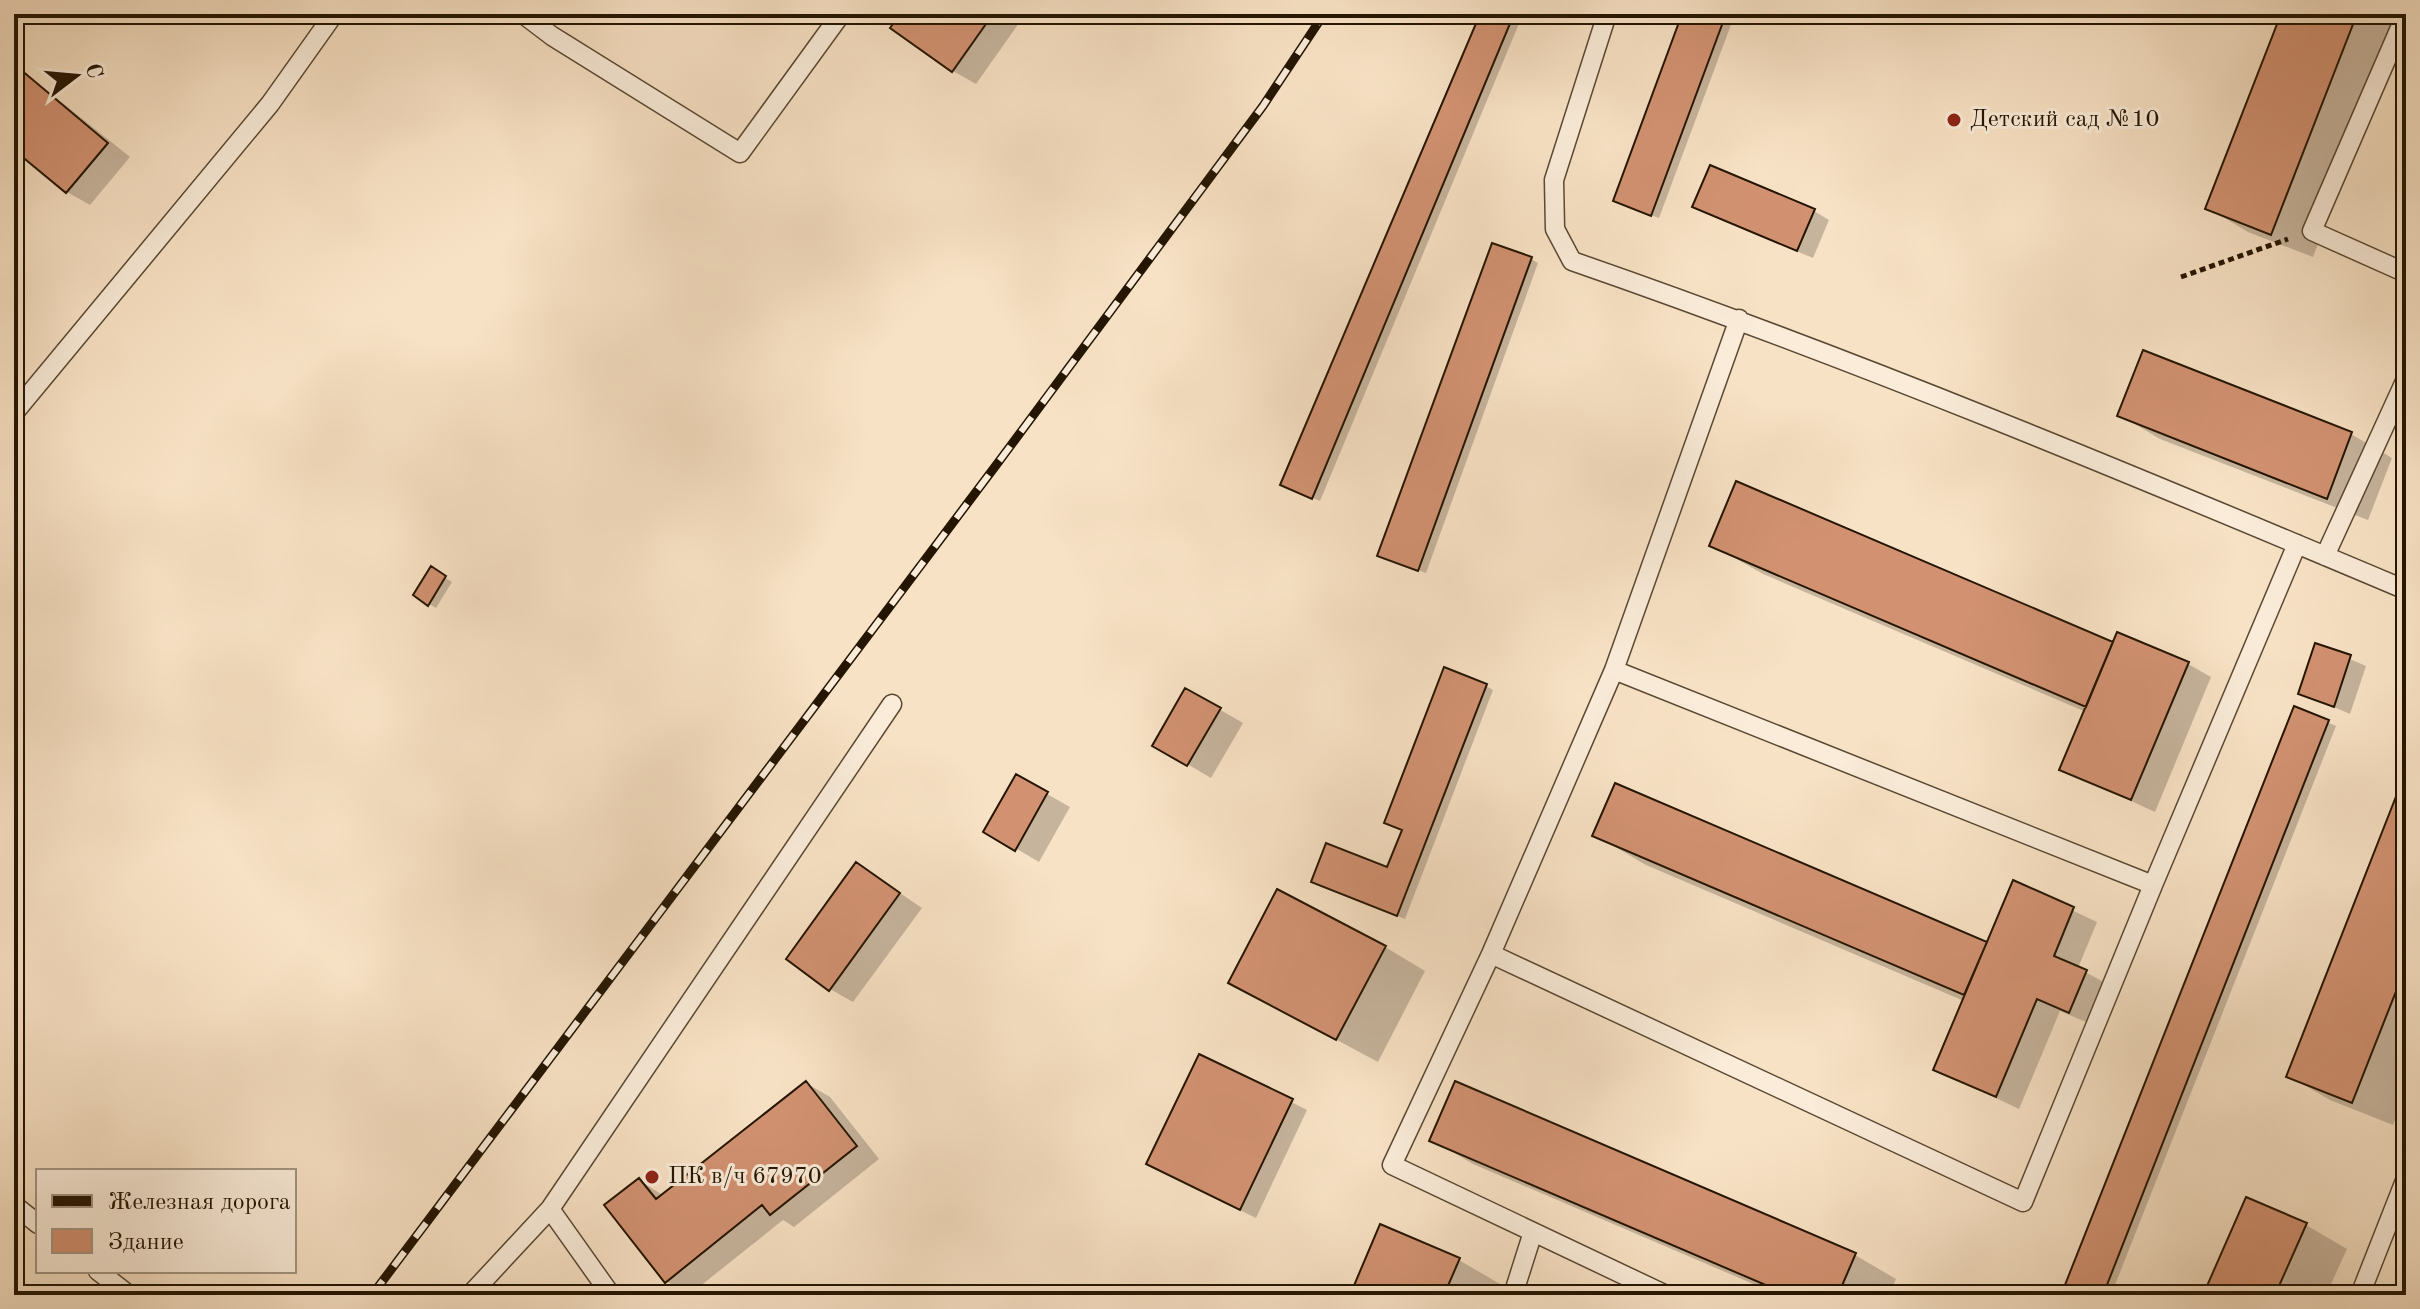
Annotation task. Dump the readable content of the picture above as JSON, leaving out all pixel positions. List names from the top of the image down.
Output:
{
  "places": ["Детский сад №10", "ПК в/ч 67970"],
  "legend": ["Железная дорога", "Здание"],
  "north": "right"
}
